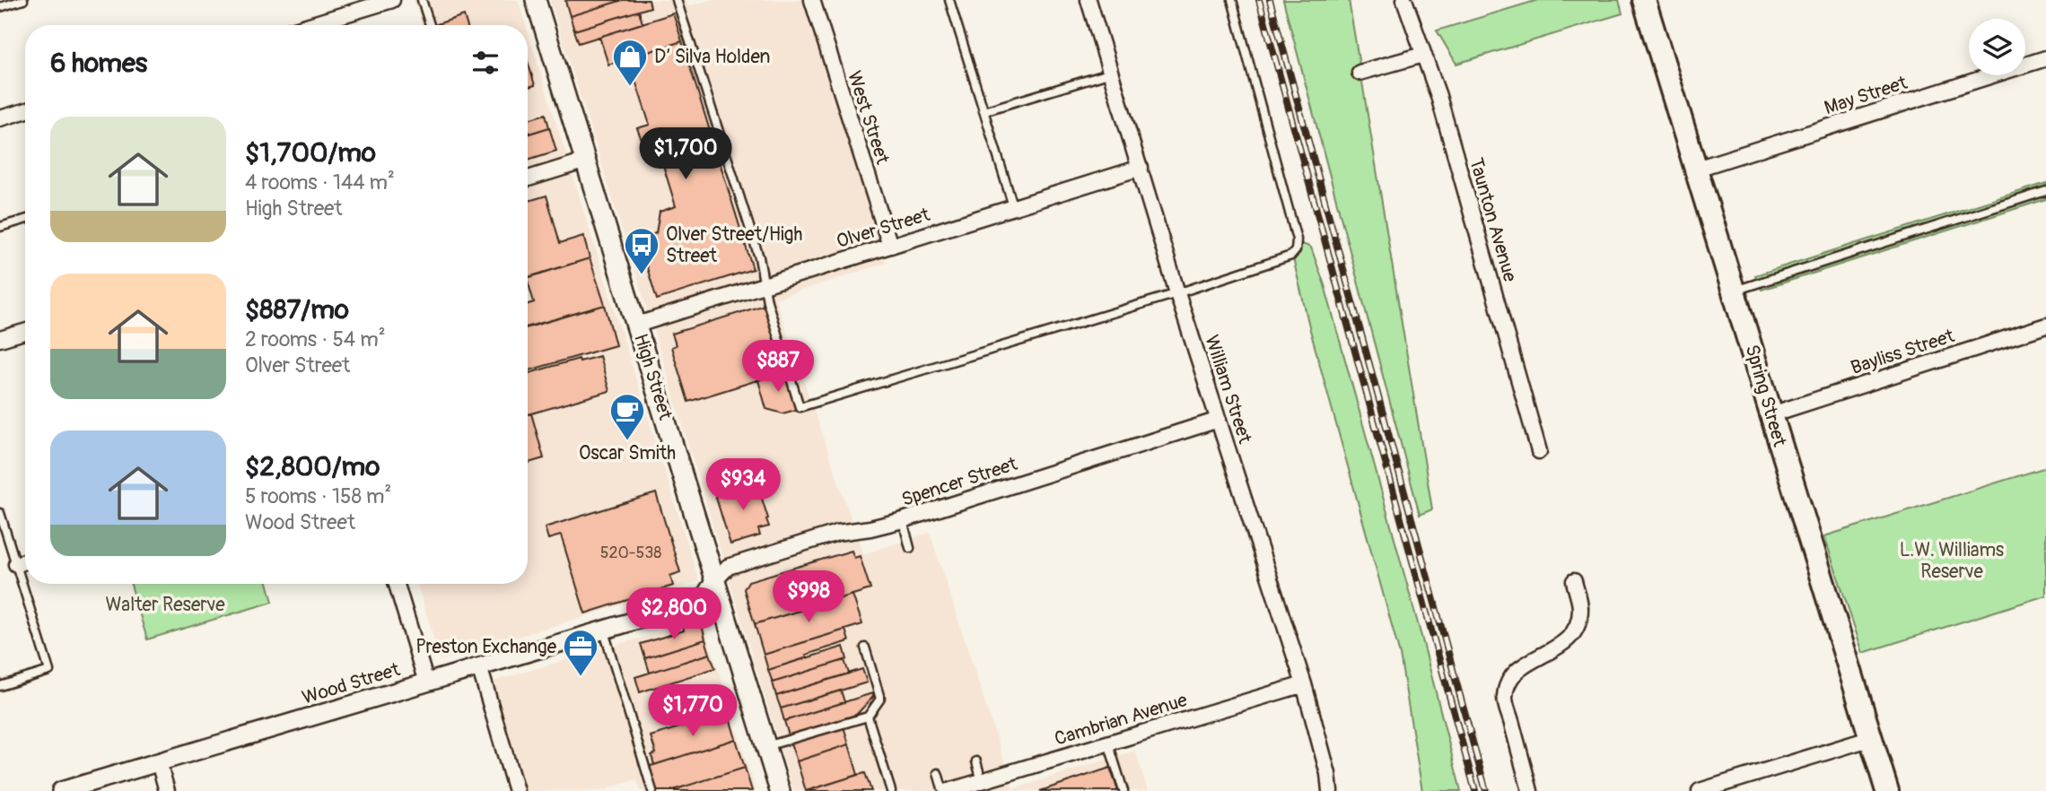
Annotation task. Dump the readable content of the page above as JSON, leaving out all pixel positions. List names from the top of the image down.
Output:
{
  "streets": {
    "main road": ["High Street", "Spring Street"],
    "street": [
      "May Street",
      "West Street",
      "Taunton Avenue",
      "Olver Street",
      "Bayliss Street",
      "William Street",
      "Spencer Street",
      "Wood Street",
      "Cambrian Avenue"
    ]
  },
  "crossings": [
    ["May Street", "Spring Street"],
    ["West Street", "Olver Street"],
    ["Olver Street", "High Street"],
    ["Olver Street", "William Street"],
    ["Bayliss Street", "Spring Street"],
    ["High Street", "Spencer Street"],
    ["High Street", "Wood Street"],
    ["William Street", "Spencer Street"],
    ["William Street", "Cambrian Avenue"],
    ["Spencer Street", "Wood Street"]
  ],
  "parks": ["L.W. Williams Reserve", "Walter Reserve"],
  "places": {
    "shop": ["D’ Silva Holden"],
    "bus stop": ["Olver Street/High Street"],
    "cafe": ["Oscar Smith"],
    "office": ["Preston Exchange"]
  },
  "house_numbers": ["520-538"],
  "page": {
    "heading": "6 homes",
    "list": [
      {
        "name": "$1,700/mo",
        "note": "4 rooms · 144 m² · High Street"
      },
      {
        "name": "$887/mo",
        "note": "2 rooms · 54 m² · Olver Street"
      },
      {
        "name": "$2,800/mo",
        "note": "5 rooms · 158 m² · Wood Street"
      }
    ],
    "price": [
      "$1,700",
      "$887",
      "$934",
      "$998",
      "$2,800",
      "$1,770"
    ]
  }
}
